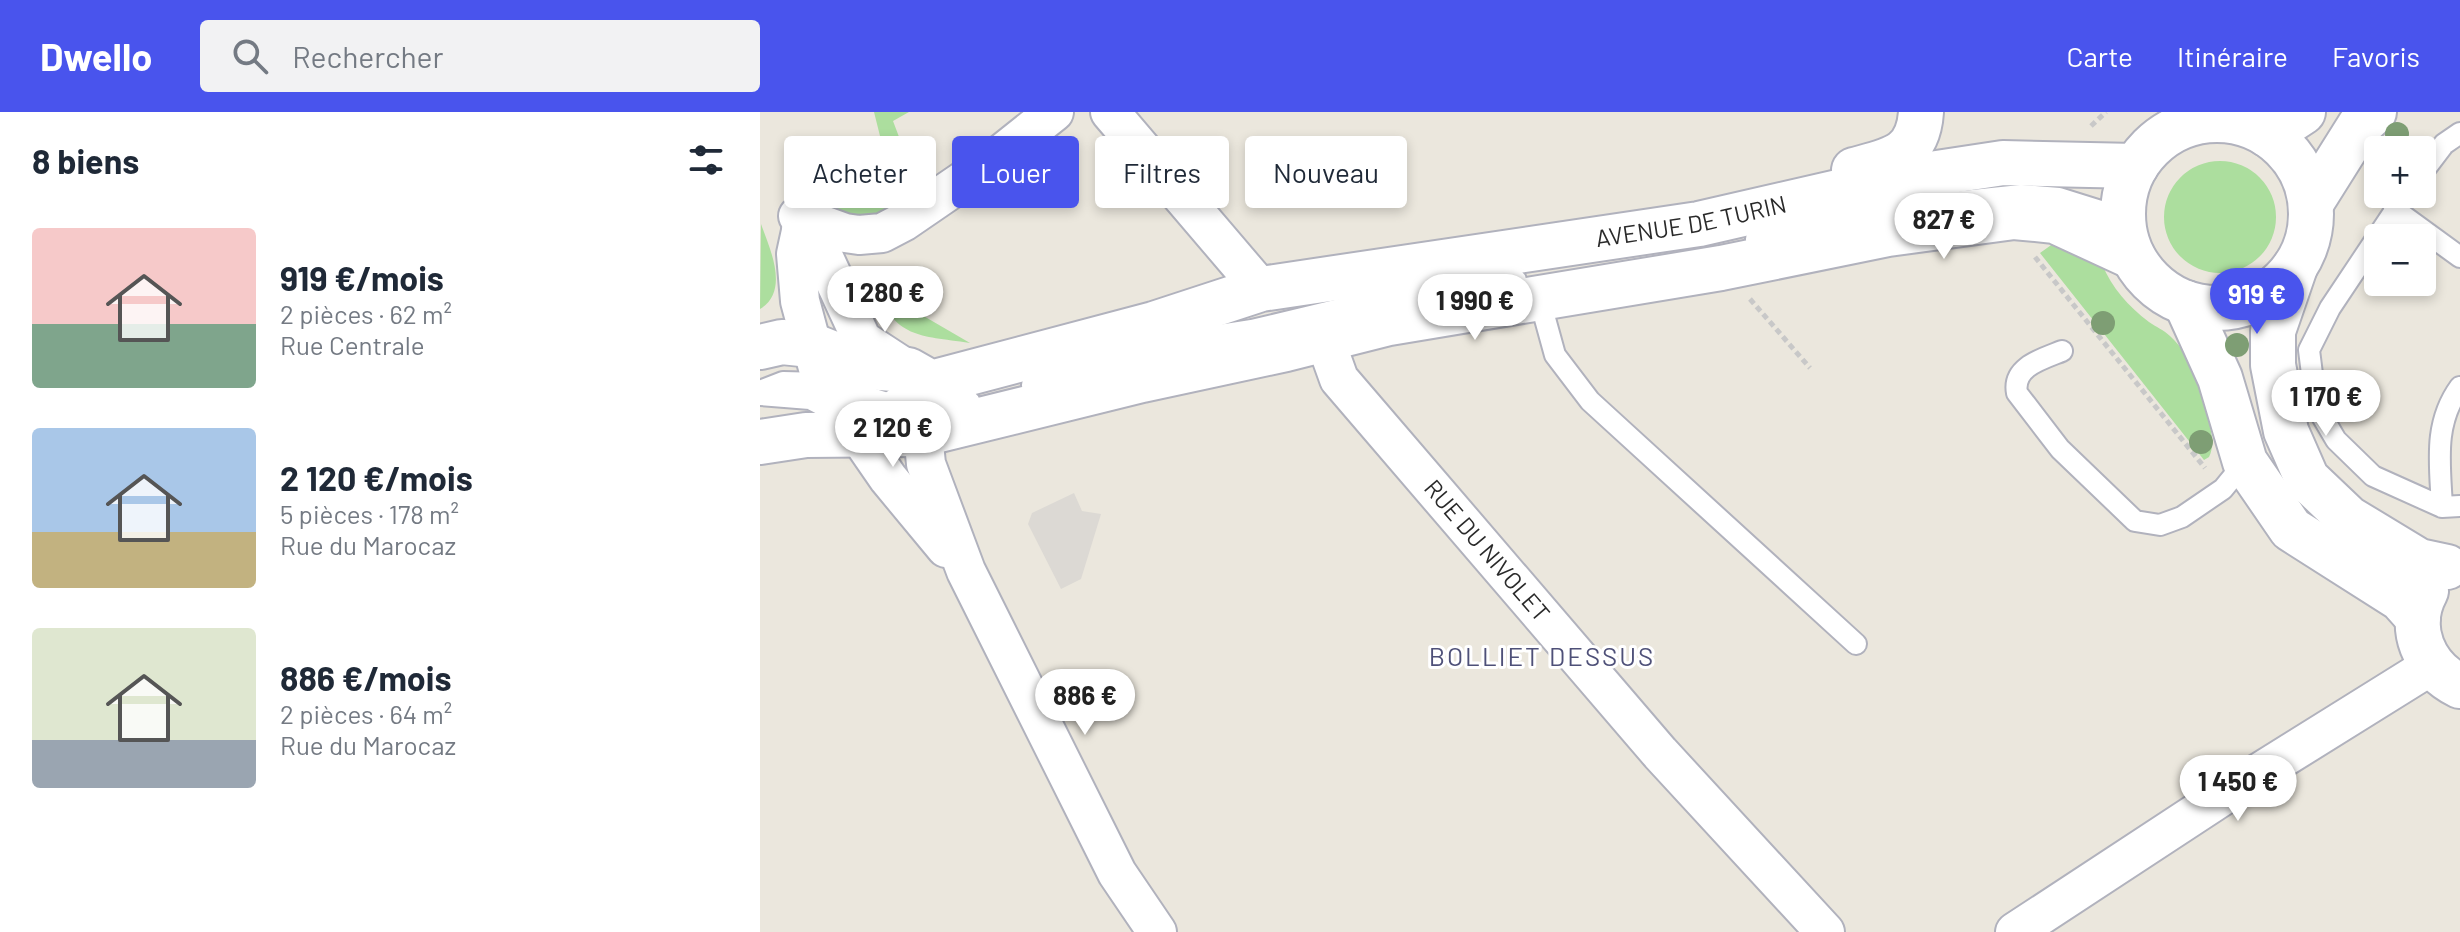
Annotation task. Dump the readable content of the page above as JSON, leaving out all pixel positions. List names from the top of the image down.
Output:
{
  "streets": {
    "main road": ["AVENUE DE TURIN"],
    "street": ["RUE DU NIVOLET"]
  },
  "crossings": [
    ["AVENUE DE TURIN", "RUE DU NIVOLET"]
  ],
  "districts": ["BOLLIET DESSUS"],
  "page": {
    "header": "Dwello",
    "search": "Rechercher",
    "nav": ["Carte", "Itinéraire", "Favoris"],
    "heading": "8 biens",
    "map_buttons": ["+", "−"],
    "chip": [
      "Acheter",
      "Louer",
      "Filtres",
      "Nouveau"
    ],
    "price": [
      "827 €",
      "1 280 €",
      "919 €",
      "1 990 €",
      "1 170 €",
      "2 120 €",
      "886 €",
      "1 450 €"
    ],
    "list": [
      {
        "name": "919 €/mois",
        "note": "2 pièces · 62 m² · Rue Centrale"
      },
      {
        "name": "2 120 €/mois",
        "note": "5 pièces · 178 m² · Rue du Marocaz"
      },
      {
        "name": "886 €/mois",
        "note": "2 pièces · 64 m² · Rue du Marocaz"
      }
    ]
  }
}
